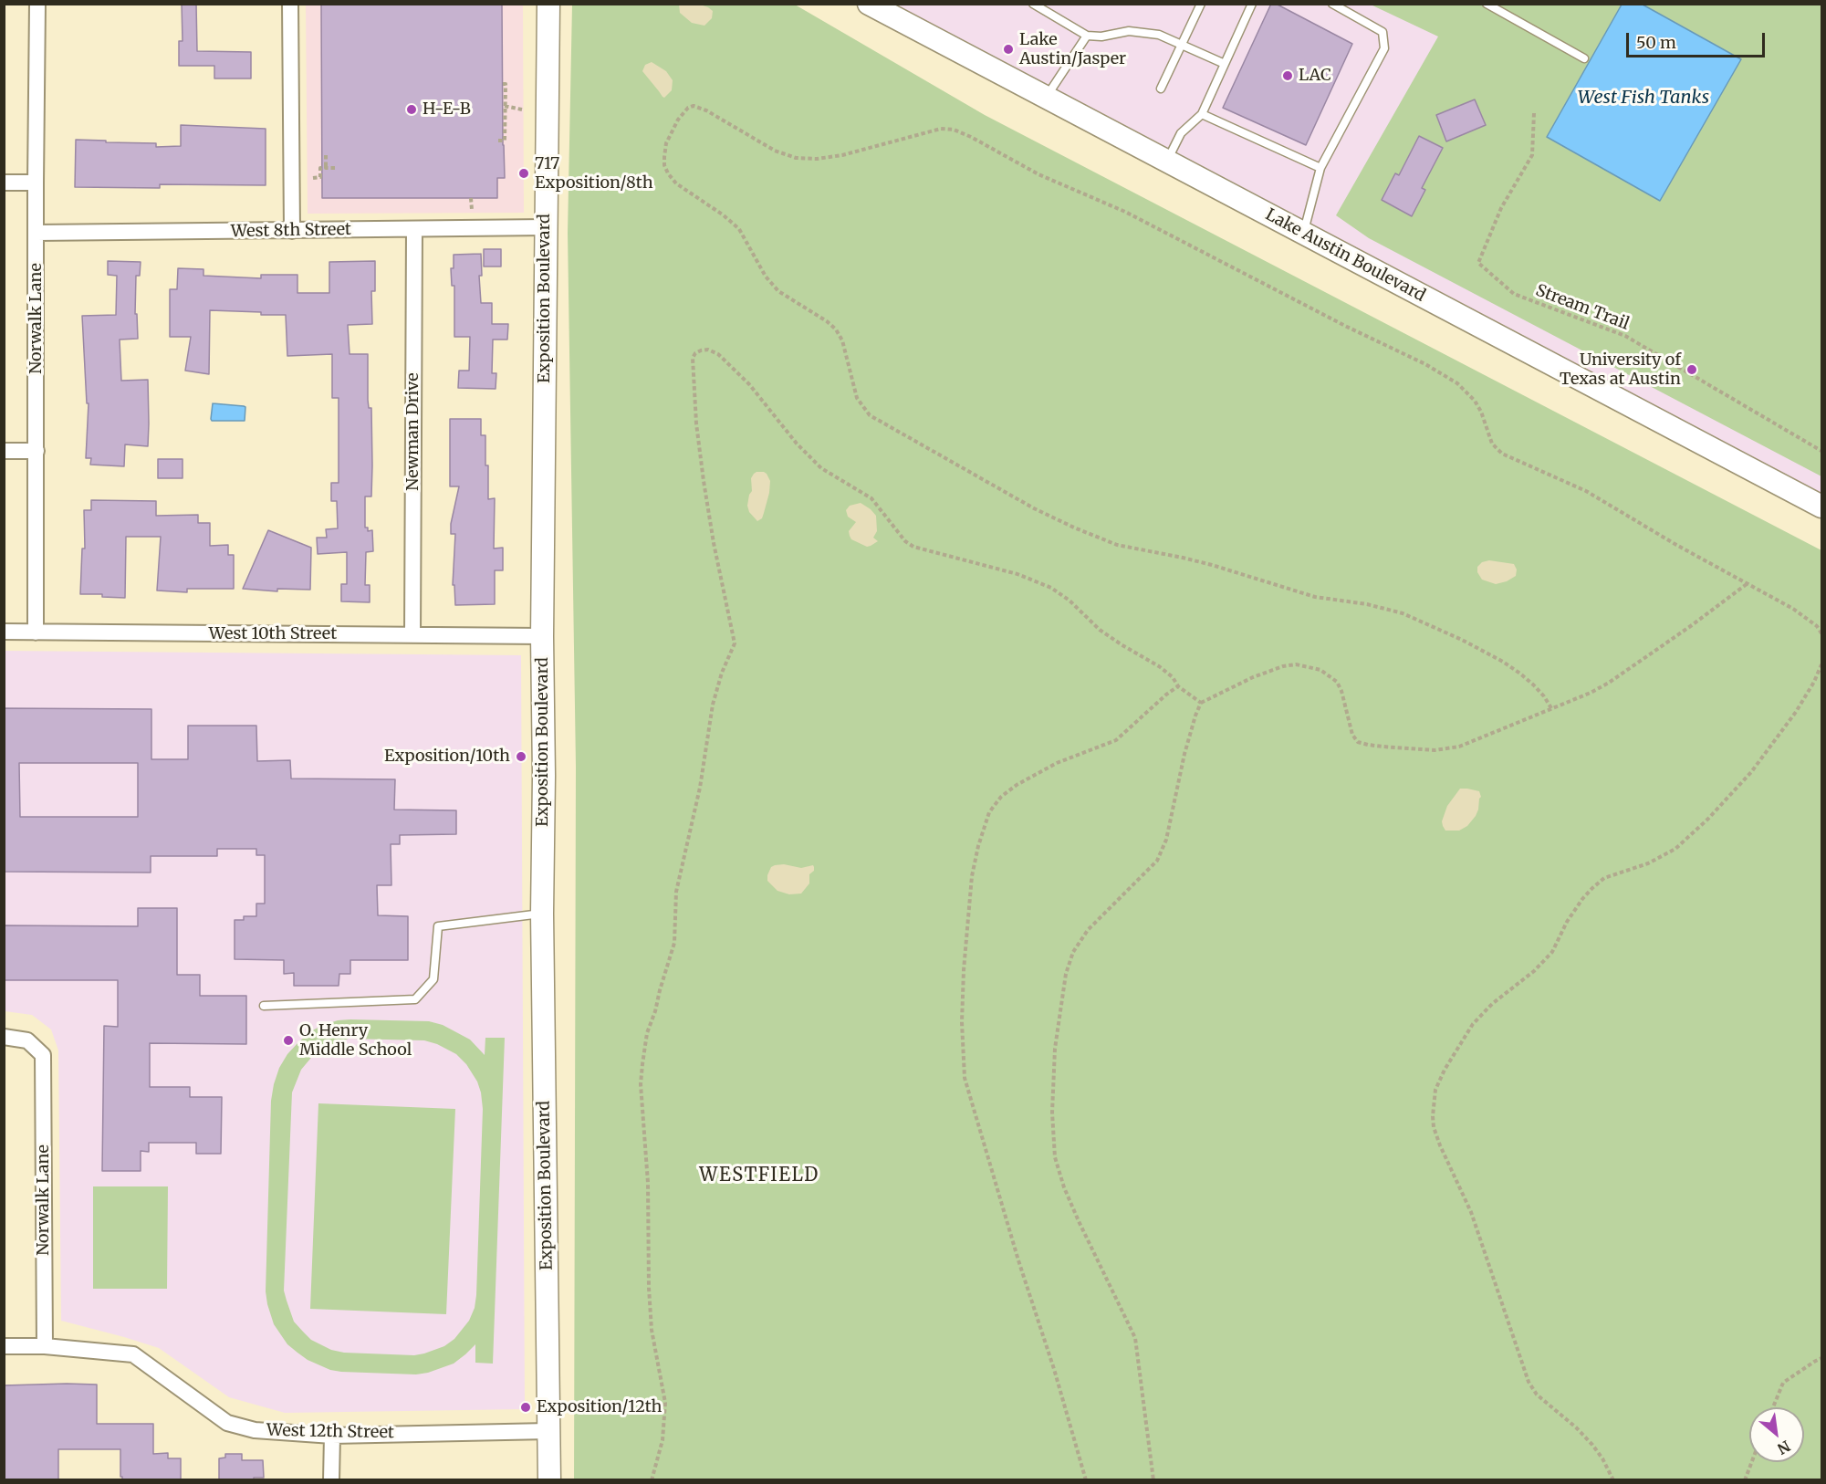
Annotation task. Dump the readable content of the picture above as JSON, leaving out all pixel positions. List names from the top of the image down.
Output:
{
  "streets": {
    "street": [
      "West 8th Street",
      "Lake Austin Boulevard",
      "Exposition Boulevard",
      "Norwalk Lane",
      "Newman Drive",
      "West 10th Street",
      "West 12th Street"
    ],
    "path": ["Stream Trail"]
  },
  "crossings": [
    ["West 8th Street", "Exposition Boulevard"],
    ["West 8th Street", "Norwalk Lane"],
    ["West 8th Street", "Newman Drive"],
    ["Exposition Boulevard", "West 10th Street"],
    ["Exposition Boulevard", "West 12th Street"],
    ["Norwalk Lane", "West 10th Street"],
    ["Norwalk Lane", "West 12th Street"],
    ["Newman Drive", "West 10th Street"]
  ],
  "districts": ["WESTFIELD"],
  "water": ["West Fish Tanks"],
  "places": [
    "Lake Austin/Jasper",
    "LAC",
    "H-E-B",
    "717 Exposition/8th",
    "University of Texas at Austin",
    "Exposition/10th",
    "O. Henry Middle School",
    "Exposition/12th"
  ],
  "scale_bar": "50 m",
  "north": "bottom right"
}
